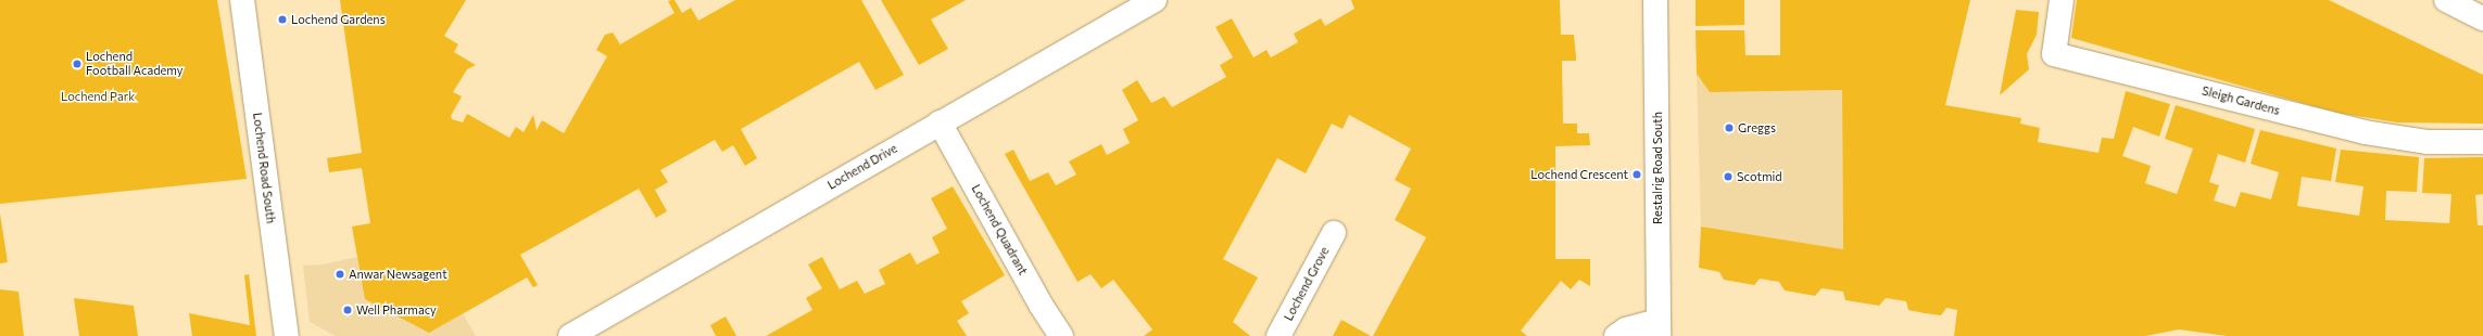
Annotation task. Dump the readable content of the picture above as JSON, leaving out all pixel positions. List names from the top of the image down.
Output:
{
  "streets": {
    "street": [
      "Sleigh Gardens",
      "Lochend Drive",
      "Lochend Road South",
      "Restalrig Road South",
      "Lochend Quadrant",
      "Lochend Grove"
    ]
  },
  "crossings": [
    ["Lochend Drive", "Lochend Quadrant"]
  ],
  "parks": ["Lochend Park"],
  "places": [
    "Lochend Gardens",
    "Lochend Football Academy",
    "Greggs",
    "Lochend Crescent",
    "Scotmid",
    "Anwar Newsagent",
    "Well Pharmacy"
  ]
}
